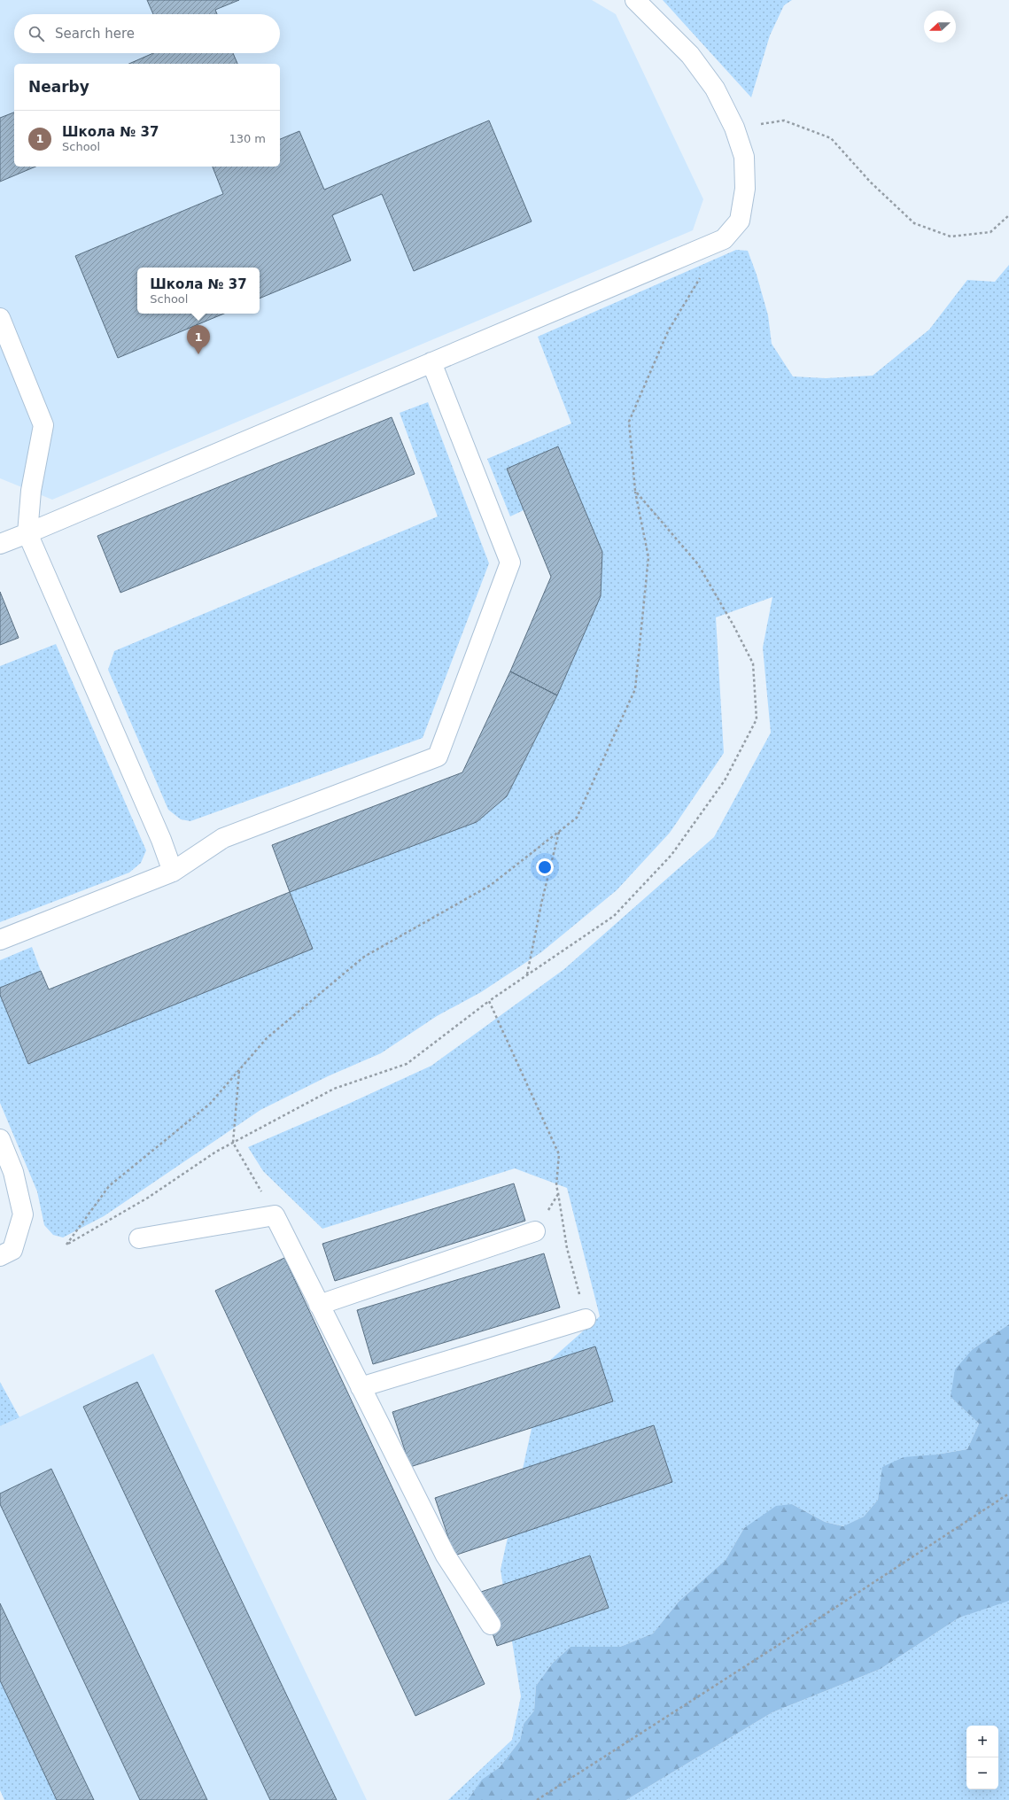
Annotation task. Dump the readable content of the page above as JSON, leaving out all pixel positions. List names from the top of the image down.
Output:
{
  "north": "left",
  "page": {
    "search": "Search here",
    "heading": "Nearby",
    "list": [
      {
        "mark": "1",
        "name": "Школа № 37",
        "note": "School",
        "value": "130 m"
      }
    ],
    "popup": ["Школа № 37", "School"],
    "pins": "1",
    "map_buttons": ["+", "−"]
  }
}
